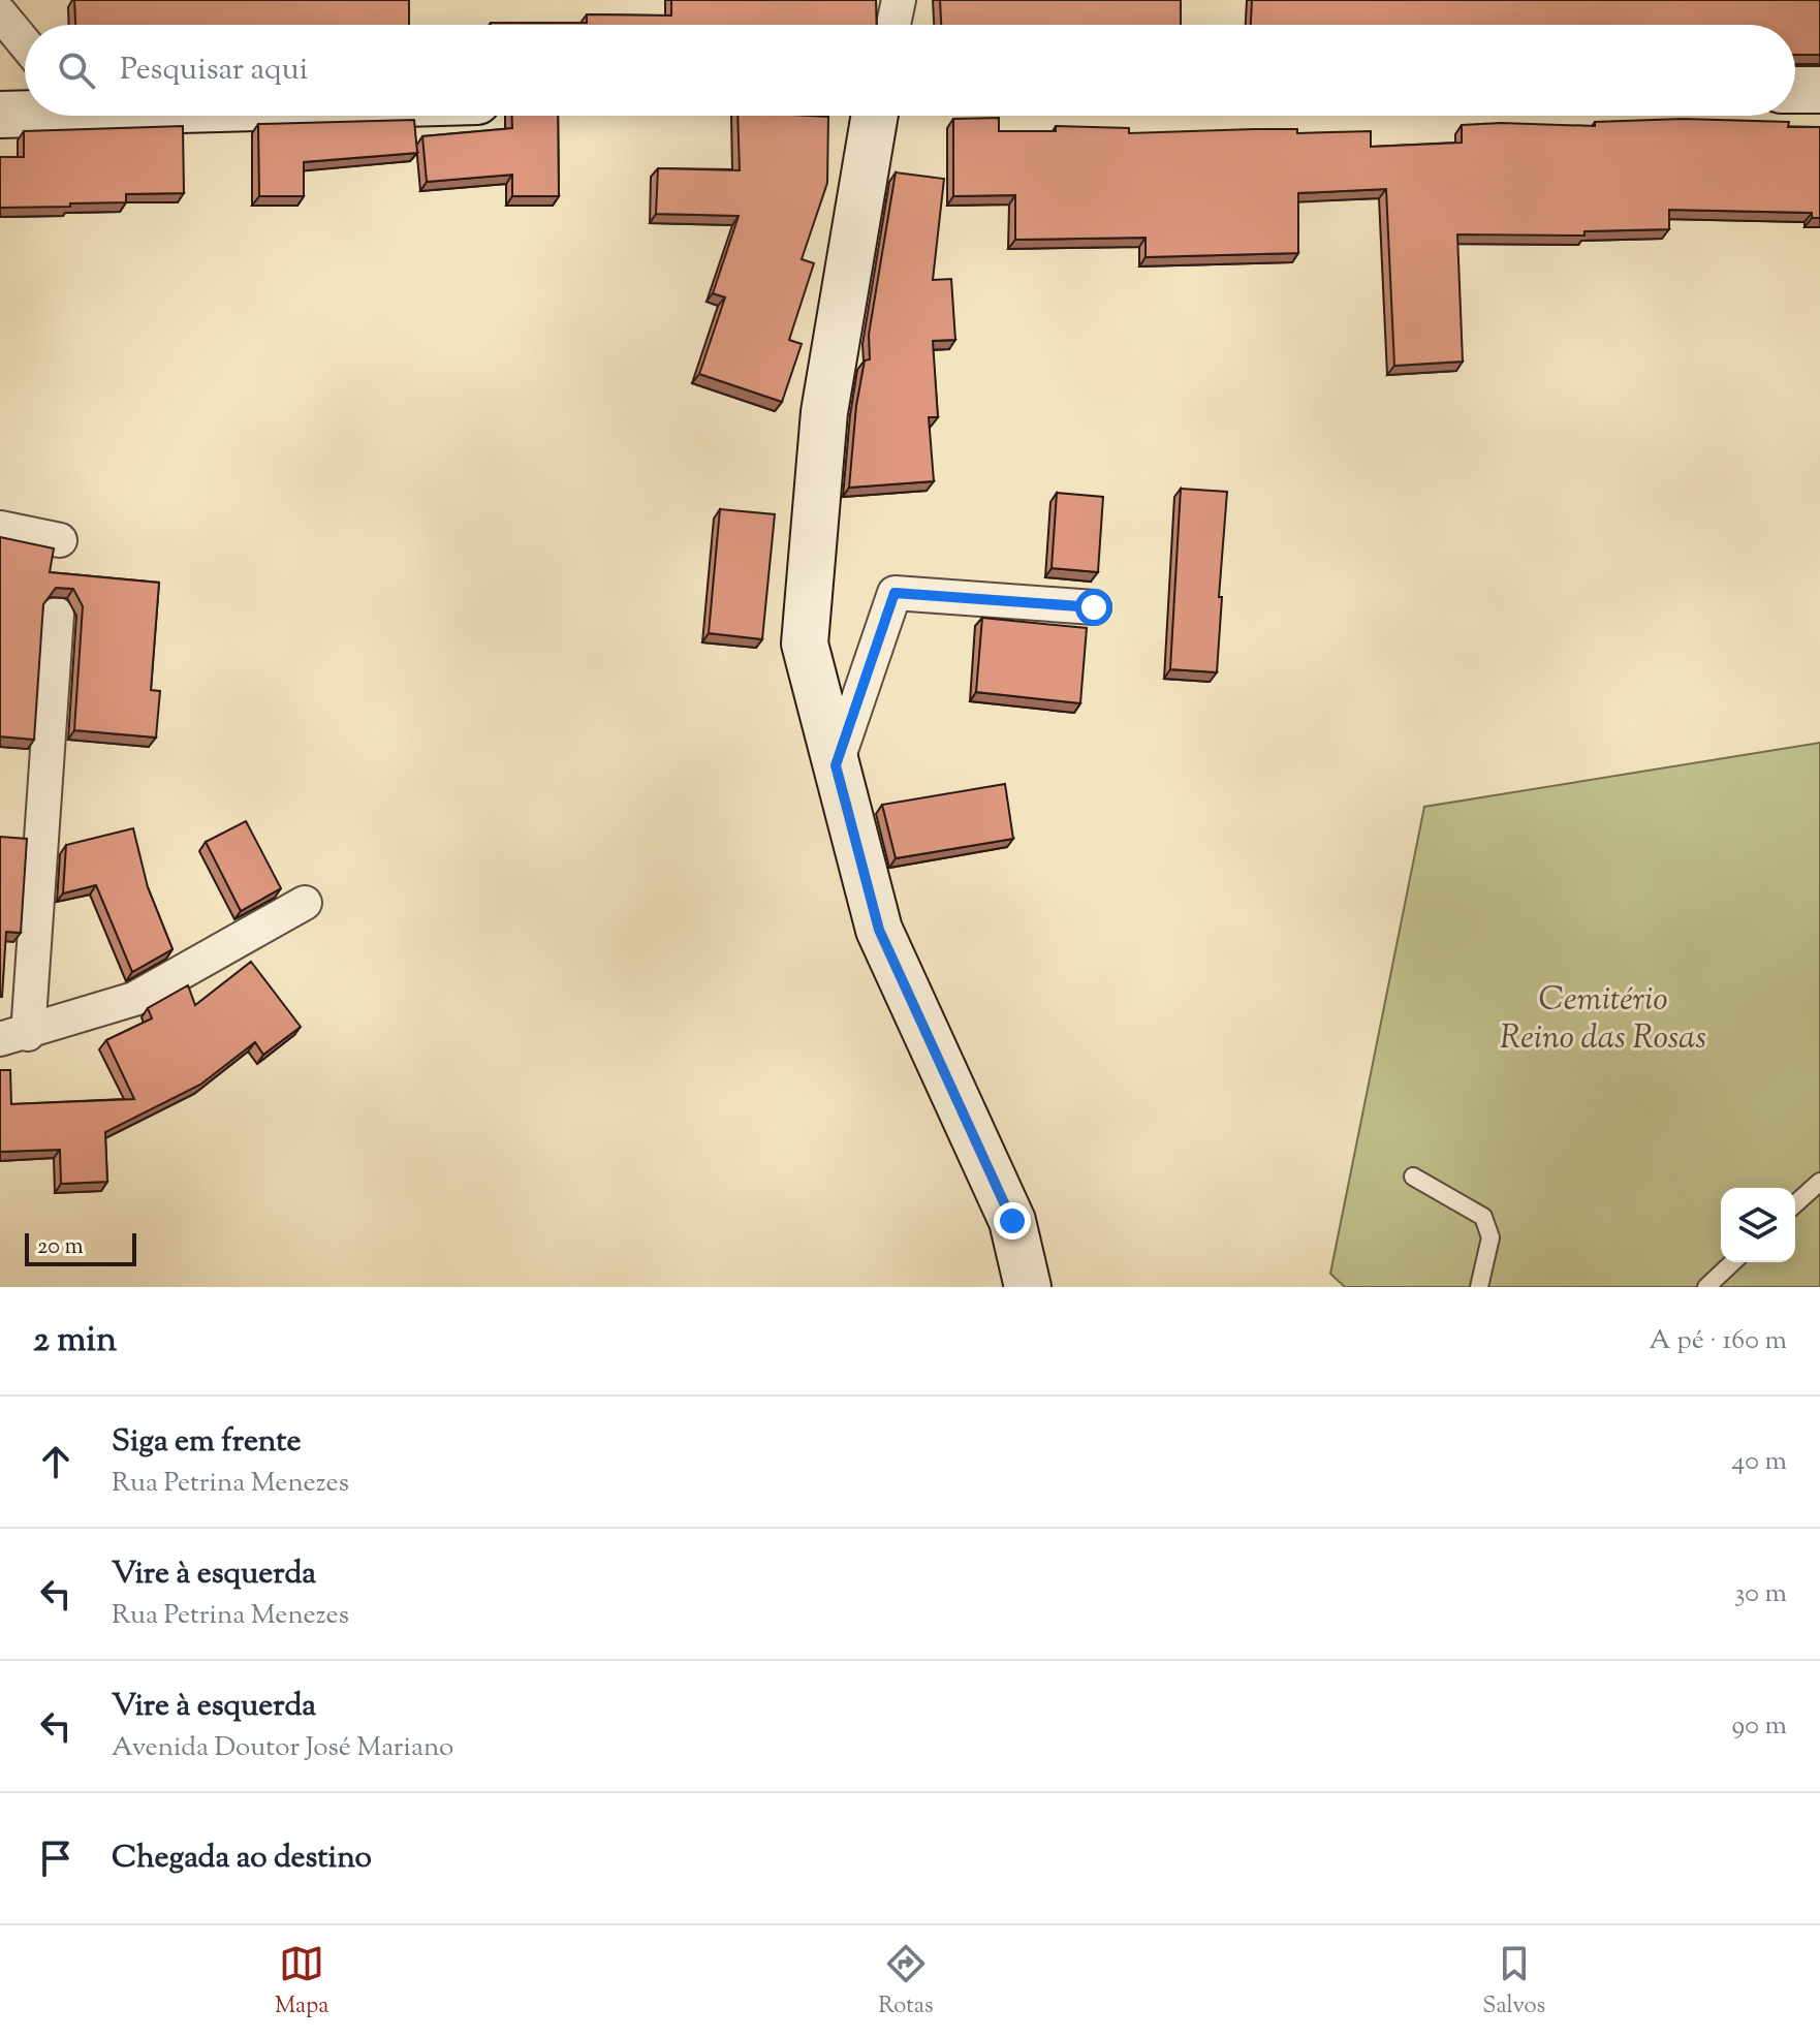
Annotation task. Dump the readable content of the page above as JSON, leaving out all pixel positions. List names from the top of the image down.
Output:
{
  "parks": ["Cemitério Reino das Rosas"],
  "scale_bar": "20 m",
  "page": {
    "search": "Pesquisar aqui",
    "scale": "20 m",
    "heading": ["2 min", "A pé · 160 m"],
    "list": [
      ["Siga em frente", "Rua Petrina Menezes", "40 m"],
      ["Vire à esquerda", "Rua Petrina Menezes", "30 m"],
      ["Vire à esquerda", "Avenida Doutor José Mariano", "90 m"],
      "Chegada ao destino"
    ],
    "nav": ["Mapa", "Rotas", "Salvos"]
  }
}
